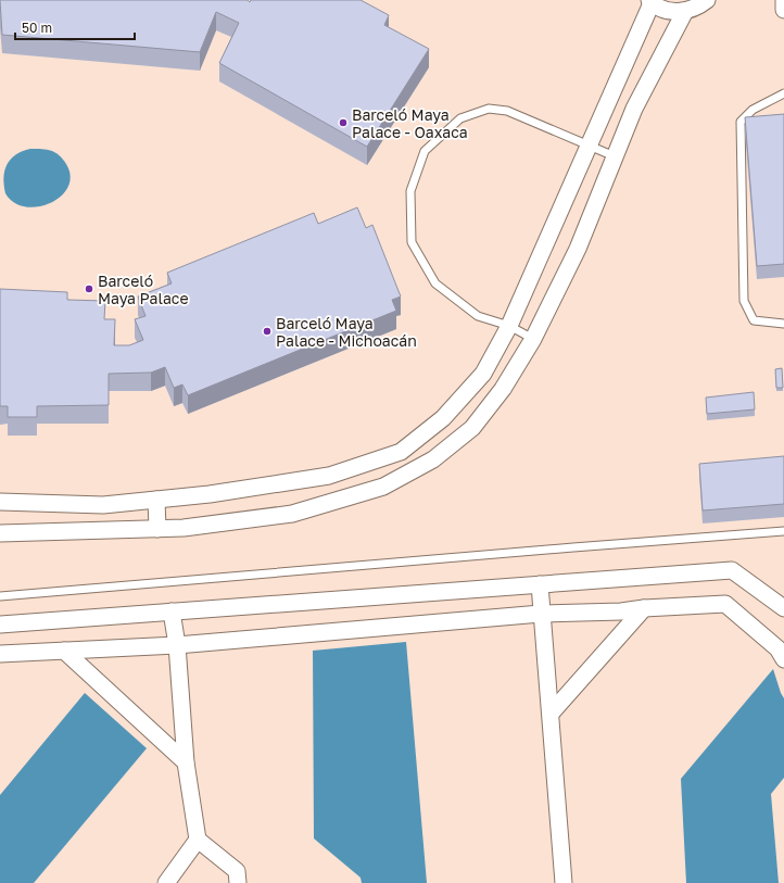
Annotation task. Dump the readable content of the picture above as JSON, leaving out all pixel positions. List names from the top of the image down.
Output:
{
  "places": ["Barceló Maya Palace - Oaxaca", "Barceló Maya Palace", "Barceló Maya Palace - Michoacán"],
  "scale_bar": "50 m"
}
